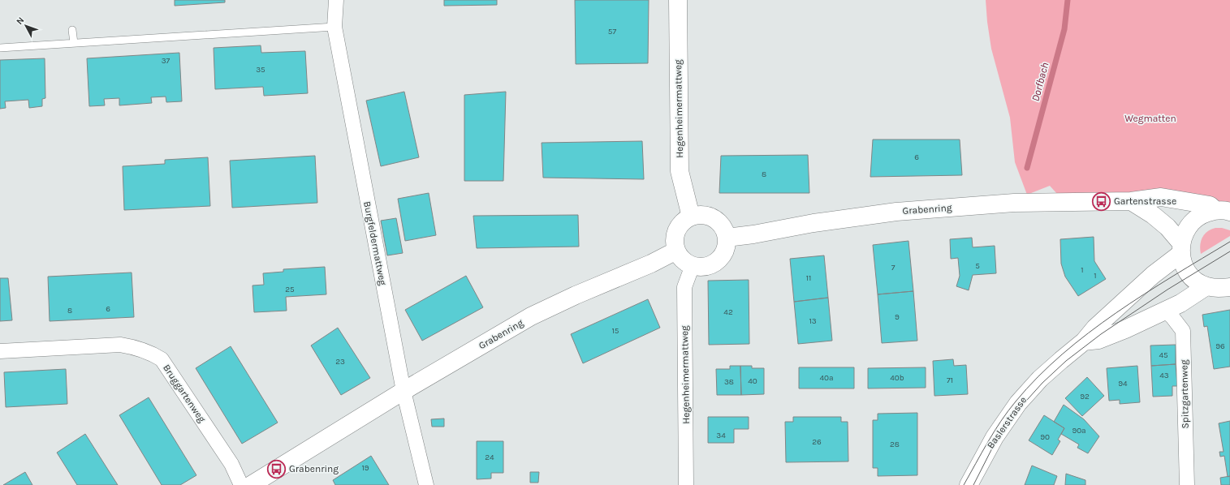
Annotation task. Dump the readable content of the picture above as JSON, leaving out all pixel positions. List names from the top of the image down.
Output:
{
  "streets": {
    "main road": ["Hegenheimermattweg", "Grabenring", "Baslerstrasse"],
    "street": ["Burgfeldermattweg", "Bruggartenweg", "Spitzgartenweg"]
  },
  "crossings": [
    ["Hegenheimermattweg", "Grabenring"],
    ["Grabenring", "Burgfeldermattweg"],
    ["Spitzgartenweg", "Baslerstrasse"]
  ],
  "water": ["Dorfbach"],
  "parks": ["Wegmatten"],
  "places": {
    "bus stop": ["Gartenstrasse", "Grabenring"]
  },
  "house_numbers": [
    "57",
    "37",
    "35",
    "6",
    "8",
    "5",
    "7",
    "1",
    "1",
    "11",
    "25",
    "6",
    "8",
    "42",
    "9",
    "13",
    "15",
    "96",
    "45",
    "23",
    "43",
    "40a",
    "40b",
    "71",
    "40",
    "38",
    "94",
    "92",
    "90a",
    "34",
    "90",
    "26",
    "28",
    "24",
    "19"
  ],
  "north": "top left"
}
